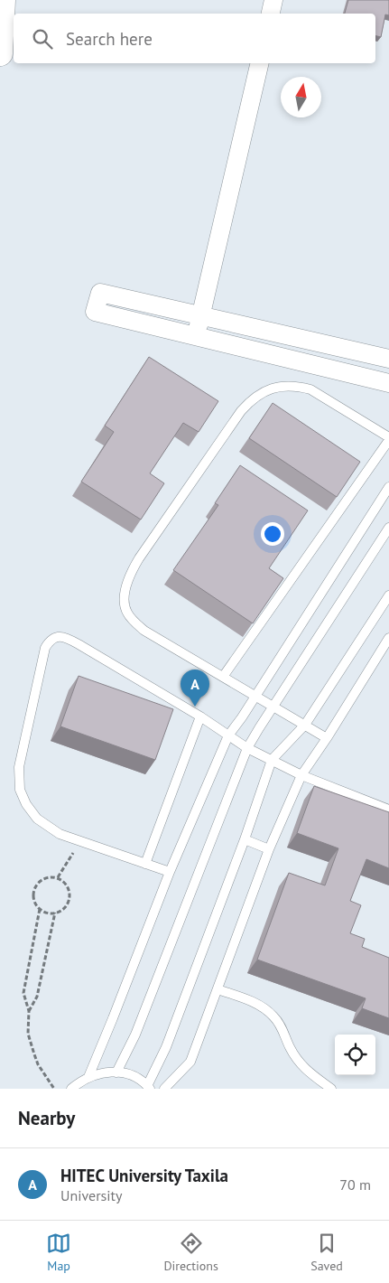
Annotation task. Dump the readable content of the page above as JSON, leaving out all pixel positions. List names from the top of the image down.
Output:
{
  "north": "top",
  "page": {
    "search": "Search here",
    "pins": "A",
    "heading": "Nearby",
    "list": [
      {
        "mark": "A",
        "name": "HITEC University Taxila",
        "note": "University",
        "value": "70 m"
      }
    ],
    "nav": ["Map", "Directions", "Saved"]
  }
}
